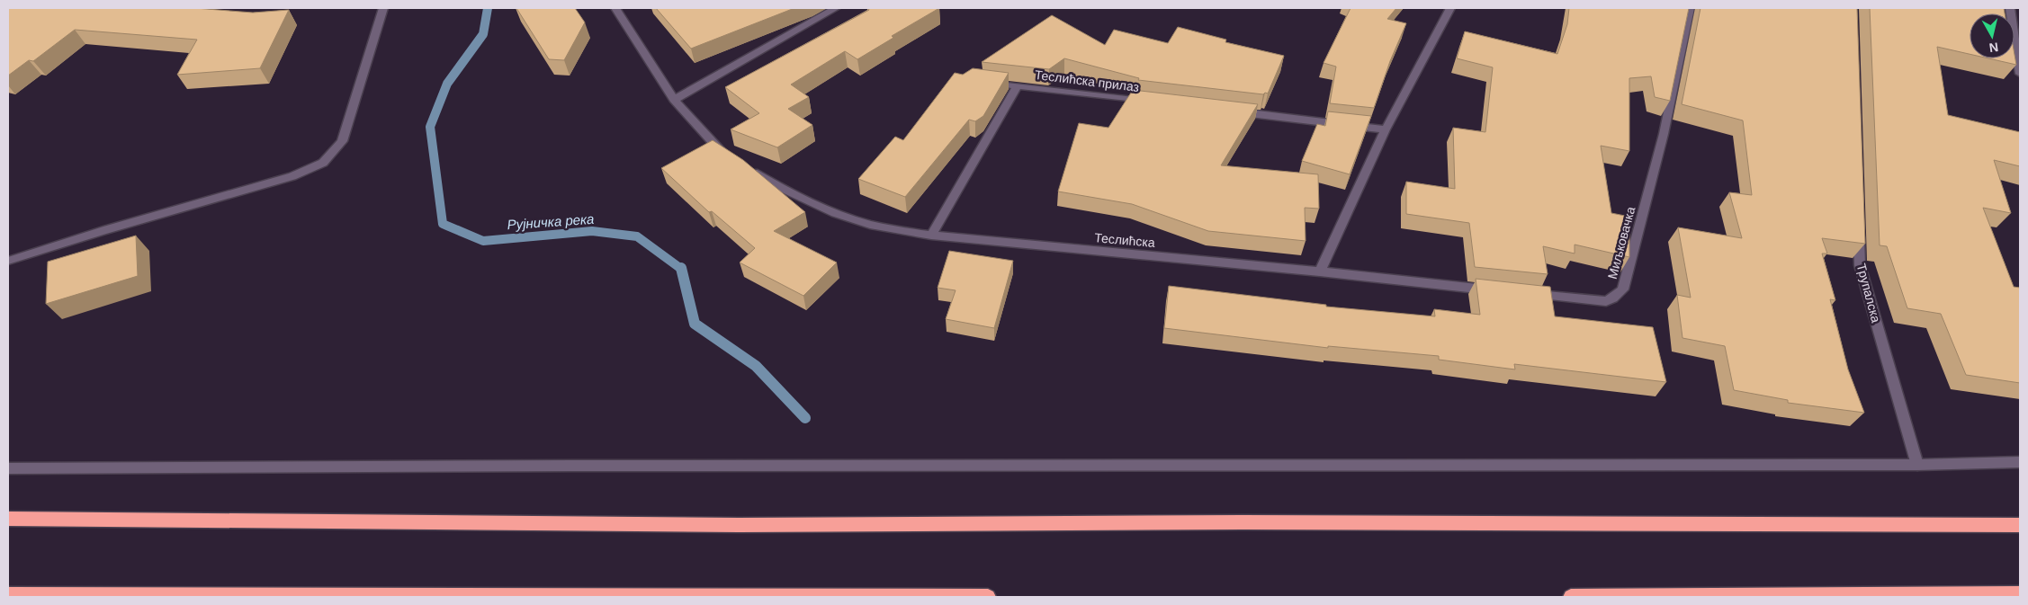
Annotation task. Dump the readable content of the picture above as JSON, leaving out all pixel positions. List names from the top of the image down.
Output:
{
  "streets": {
    "street": [
      "Теслићска прилаз",
      "Теслићска",
      "Миљковачка",
      "Трупалска"
    ]
  },
  "water": ["Рујничка река"],
  "north": "bottom"
}
